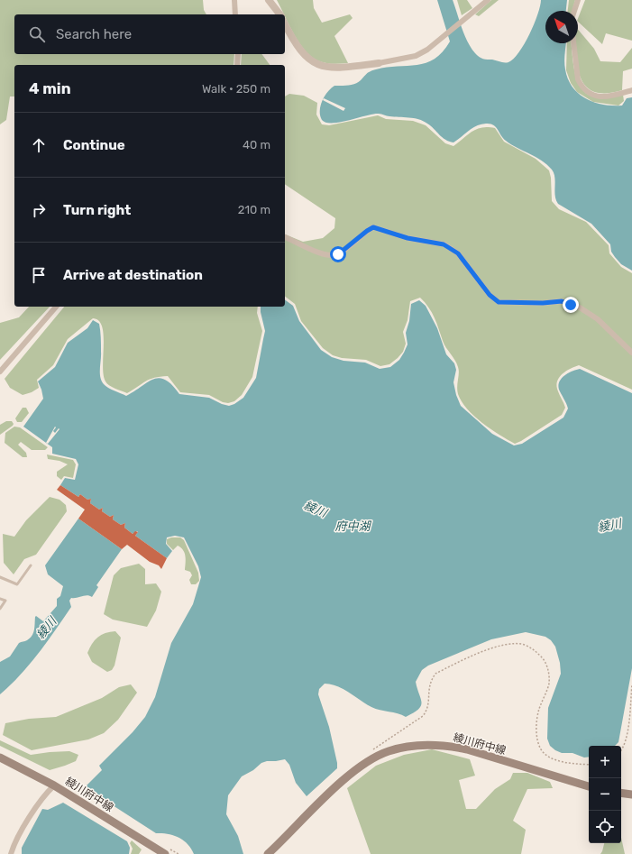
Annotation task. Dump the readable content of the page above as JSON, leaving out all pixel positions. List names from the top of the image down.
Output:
{
  "streets": {
    "main road": ["綾川府中線"]
  },
  "water": ["綾川", "府中湖"],
  "north": "top left",
  "page": {
    "search": "Search here",
    "heading": ["4 min", "Walk · 250 m"],
    "list": [
      ["Continue", "40 m"],
      ["Turn right", "210 m"],
      "Arrive at destination"
    ],
    "map_buttons": ["+", "−"]
  }
}
